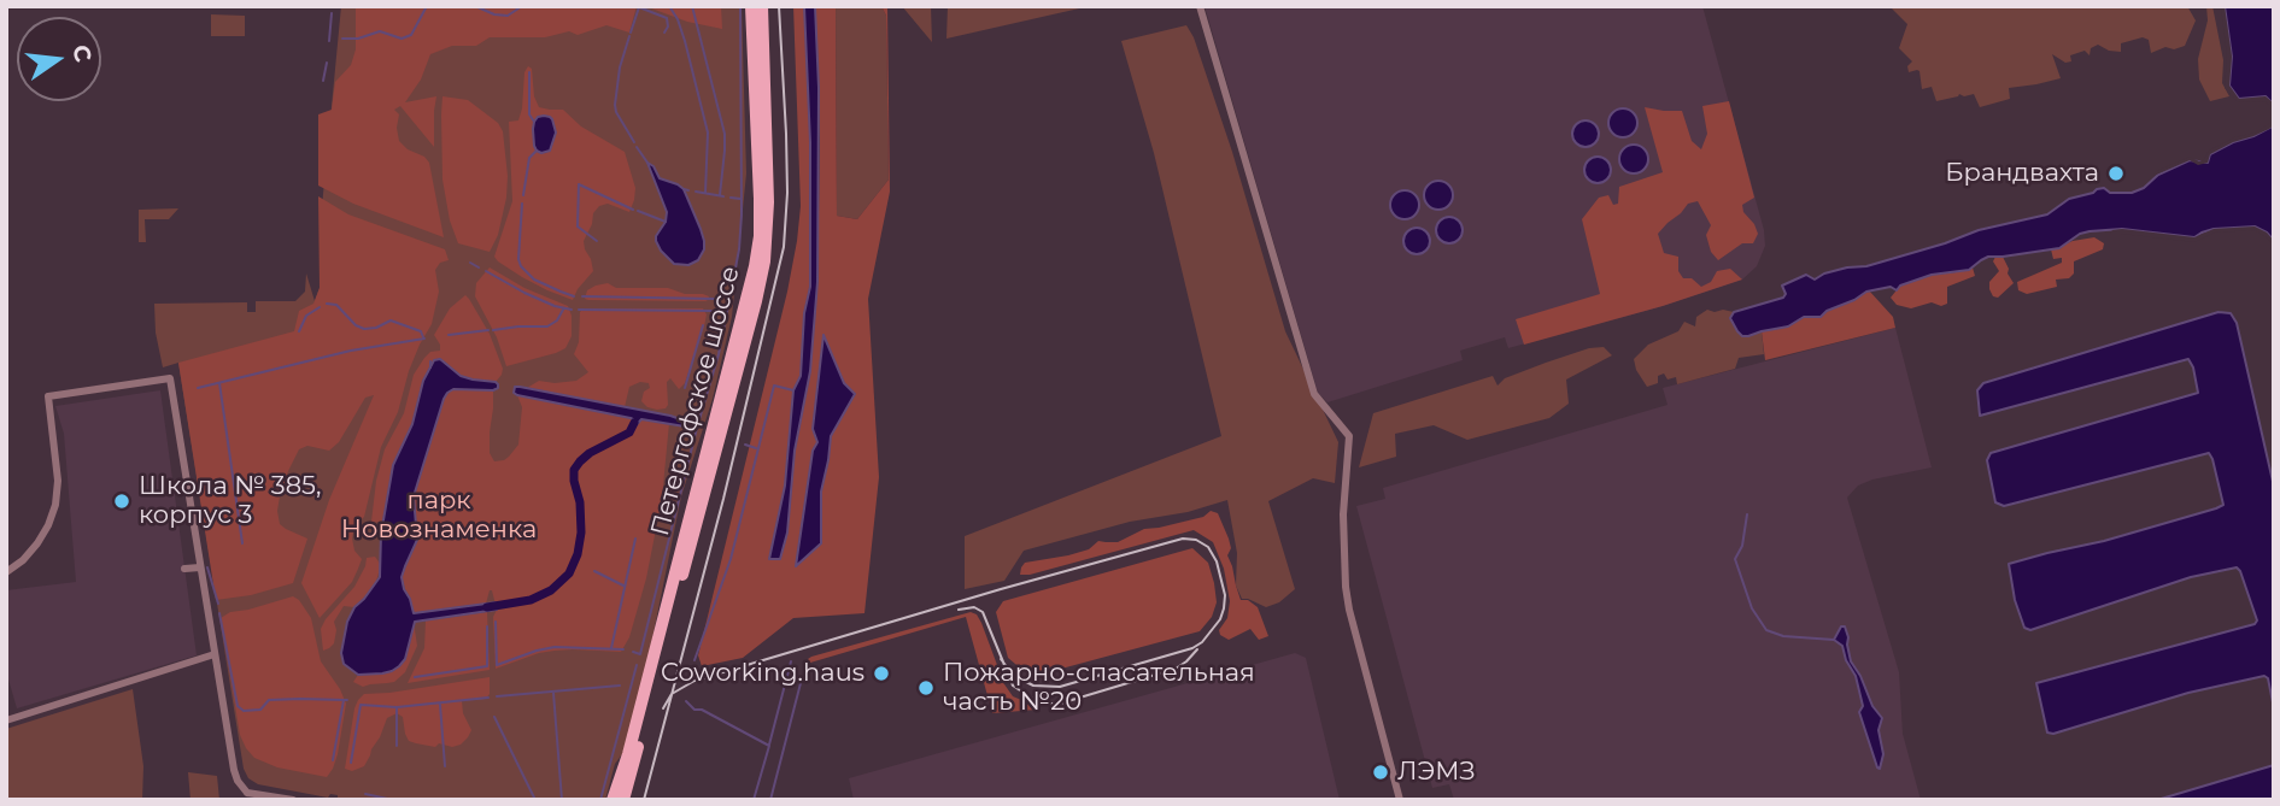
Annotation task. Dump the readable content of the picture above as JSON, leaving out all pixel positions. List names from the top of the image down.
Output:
{
  "streets": {
    "main road": ["Петергофское шоссе"]
  },
  "parks": ["парк Новознаменка"],
  "places": [
    "Брандвахта",
    "Школа № 385, корпус 3",
    "Coworking.haus",
    "Пожарно-спасательная часть №20",
    "ЛЭМЗ"
  ],
  "north": "right"
}
